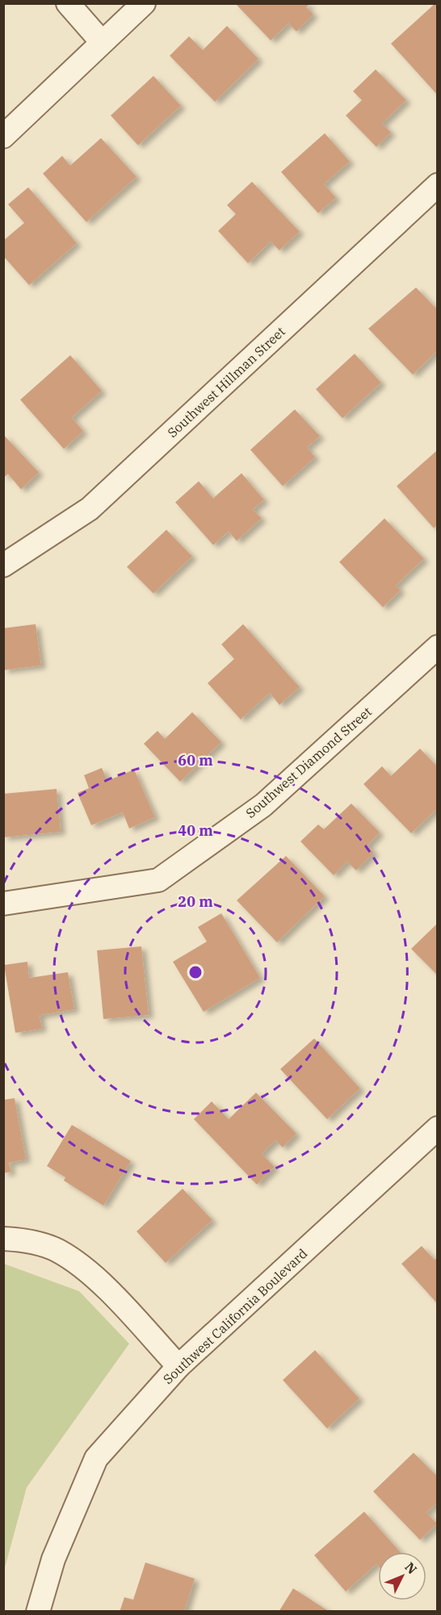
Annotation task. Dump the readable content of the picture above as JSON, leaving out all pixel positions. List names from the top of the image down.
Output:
{
  "streets": {
    "street": ["Southwest Hillman Street", "Southwest Diamond Street", "Southwest California Boulevard"]
  },
  "north": "top right",
  "rings": ["60 m", "40 m", "20 m"]
}
